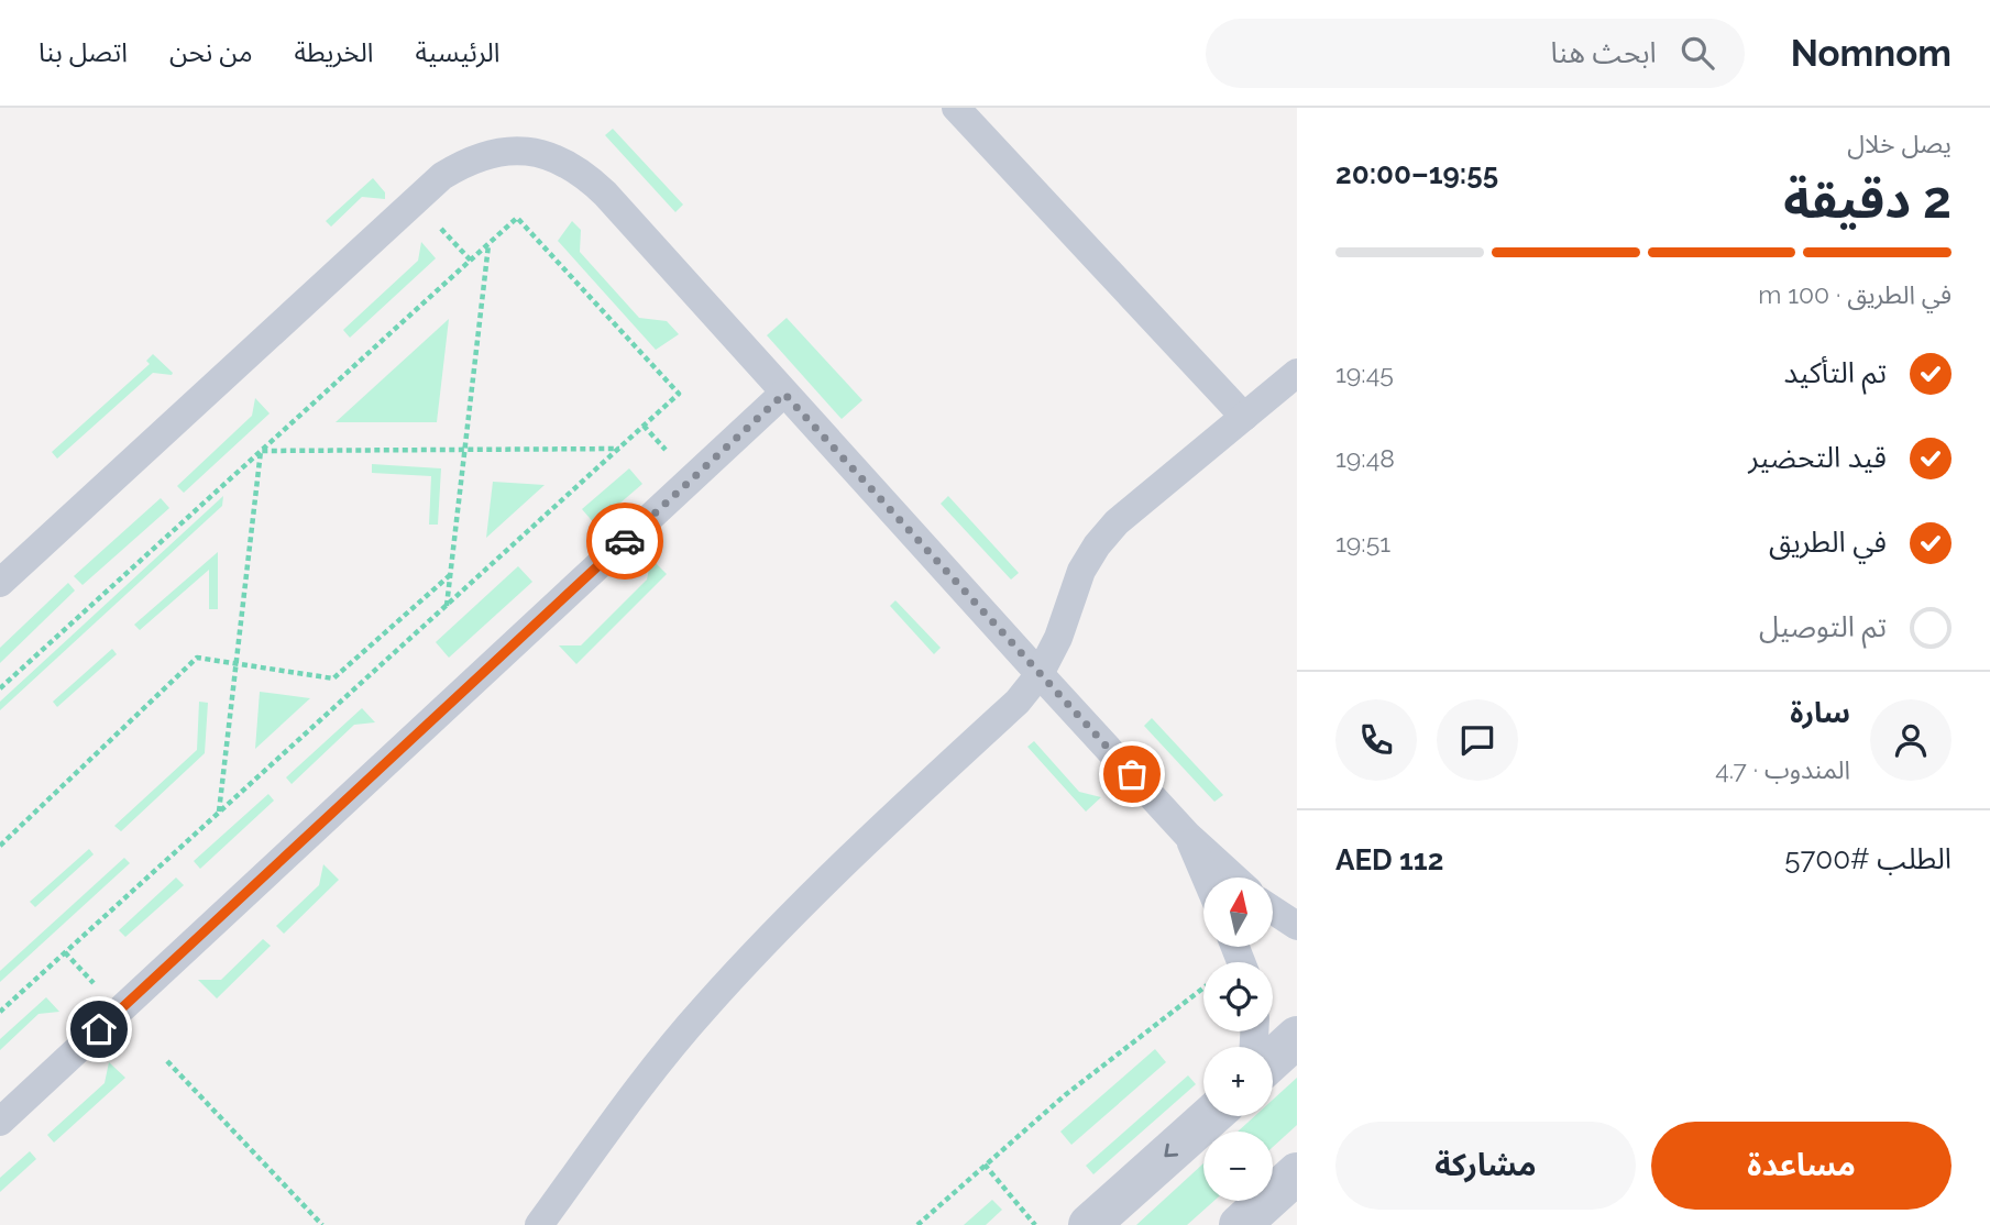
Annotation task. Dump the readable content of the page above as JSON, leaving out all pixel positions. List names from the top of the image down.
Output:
{
  "north": "top",
  "page": {
    "header": "Nomnom",
    "search": "ابحث هنا",
    "nav": [
      "الرئيسية",
      "الخريطة",
      "من نحن",
      "اتصل بنا"
    ],
    "heading": ["2 دقيقة", "يصل خلال", "19:55–20:00"],
    "panel": [
      "سارة",
      "المندوب · 4.7",
      "الطلب #5700",
      "AED 112"
    ],
    "bar": "في الطريق · 100 m",
    "list": [
      ["تم التأكيد", "19:45"],
      ["قيد التحضير", "19:48"],
      ["في الطريق", "19:51"],
      "تم التوصيل"
    ],
    "map_buttons": ["+", "−"],
    "buttons": ["مساعدة", "مشاركة"]
  }
}
